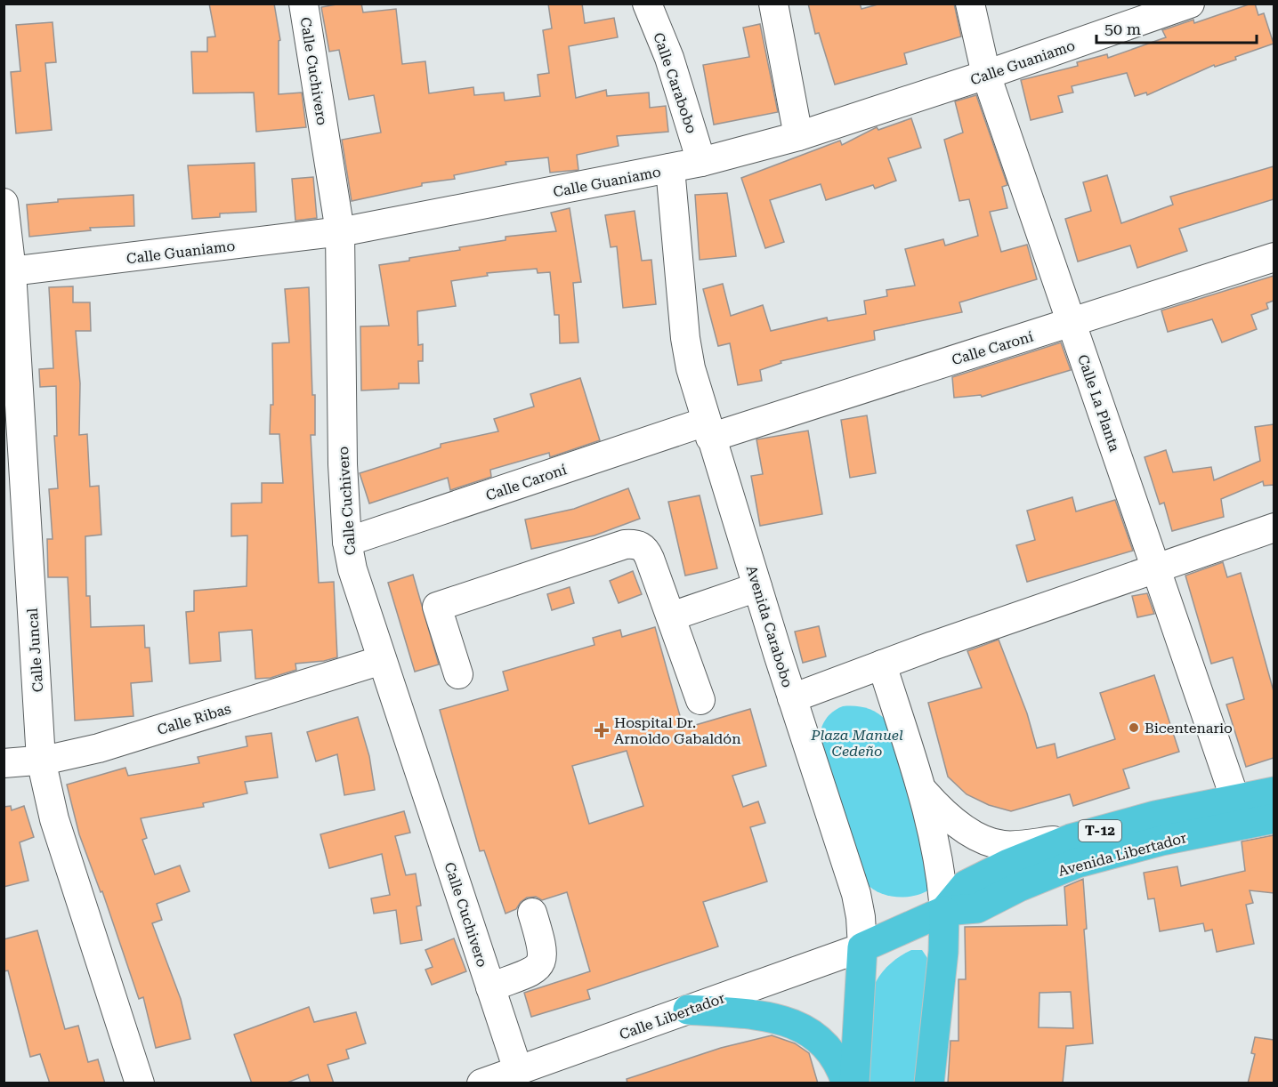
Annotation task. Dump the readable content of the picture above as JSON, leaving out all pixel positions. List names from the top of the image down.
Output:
{
  "streets": {
    "highway": ["Avenida Carabobo", "T-12", "Avenida Libertador"],
    "street": [
      "Calle Guaniamo",
      "Calle Cuchivero",
      "Calle Carabobo",
      "Calle Caroní",
      "Calle La Planta",
      "Calle Juncal",
      "Calle Ribas",
      "Calle Libertador"
    ]
  },
  "crossings": [
    ["Calle Guaniamo", "Calle Cuchivero"],
    ["Calle Guaniamo", "Calle Carabobo"],
    ["Calle Guaniamo", "Calle La Planta"],
    ["Calle Guaniamo", "Avenida Carabobo"],
    ["Calle Guaniamo", "Calle Juncal"],
    ["Calle Cuchivero", "Calle Caroní"],
    ["Calle Cuchivero", "Calle Ribas"],
    ["Calle Cuchivero", "Calle Libertador"],
    ["Calle Caroní", "Calle La Planta"],
    ["Calle Caroní", "Avenida Carabobo"],
    ["Calle La Planta", "Avenida Libertador"],
    ["Avenida Carabobo", "Avenida Libertador"],
    ["Avenida Carabobo", "Calle Libertador"],
    ["Calle Juncal", "Calle Ribas"],
    ["Avenida Libertador", "Calle Libertador"]
  ],
  "parks": ["Plaza Manuel Cedeño"],
  "places": {
    "other": ["Bicentenario"],
    "health": ["Hospital Dr. Arnoldo Gabaldón"]
  },
  "scale_bar": "50 m"
}
